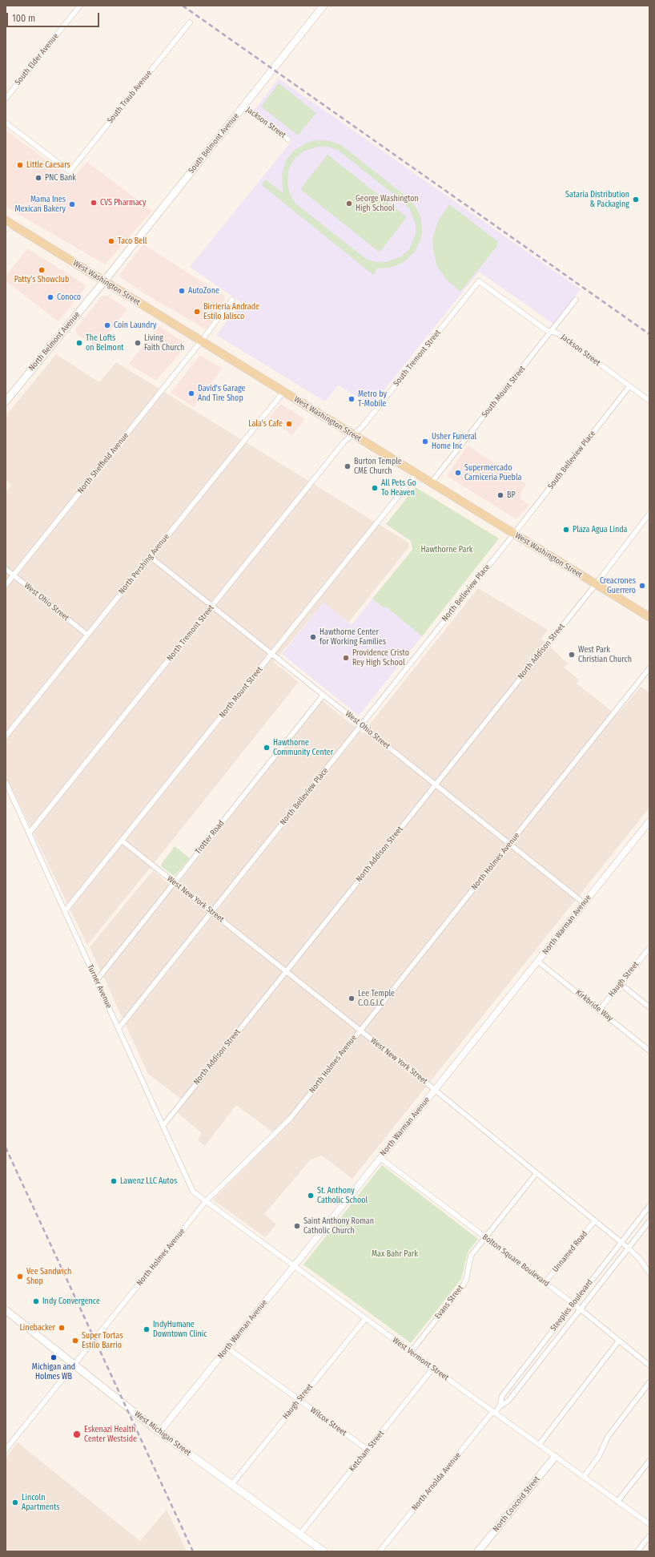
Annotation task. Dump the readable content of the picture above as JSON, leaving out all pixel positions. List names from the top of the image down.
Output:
{
  "streets": {
    "main road": [
      "South Belmont Avenue",
      "West Washington Street",
      "North Belmont Avenue",
      "West Michigan Street",
      "North Concord Street"
    ],
    "street": [
      "South Elder Avenue",
      "South Traub Avenue",
      "Jackson Street",
      "South Tremont Street",
      "South Mount Street",
      "South Belleview Place",
      "North Sheffield Avenue",
      "North Pershing Avenue",
      "North Belleview Place",
      "West Ohio Street",
      "North Tremont Street",
      "North Addison Street",
      "North Mount Street",
      "Trotter Road",
      "North Holmes Avenue",
      "West New York Street",
      "North Warman Avenue",
      "Haugh Street",
      "Turner Avenue",
      "Kirkbride Way",
      "Unnamed Road",
      "Bolton Square Boulevard",
      "Evans Street",
      "Steeples Boulevard",
      "West Vermont Street",
      "Wilcox Street",
      "Ketcham Street",
      "North Arnolda Avenue"
    ]
  },
  "crossings": [
    ["Jackson Street", "South Belmont Avenue"],
    ["Jackson Street", "South Tremont Street"],
    ["Jackson Street", "South Mount Street"],
    ["Jackson Street", "South Belleview Place"],
    ["South Belmont Avenue", "West Washington Street"],
    ["South Belmont Avenue", "North Belmont Avenue"],
    ["West Washington Street", "North Belmont Avenue"],
    ["West Washington Street", "South Tremont Street"],
    ["West Washington Street", "South Mount Street"],
    ["West Washington Street", "South Belleview Place"],
    ["West Washington Street", "North Sheffield Avenue"],
    ["West Washington Street", "North Pershing Avenue"],
    ["West Washington Street", "North Belleview Place"],
    ["West Washington Street", "North Tremont Street"],
    ["West Washington Street", "North Addison Street"],
    ["West Washington Street", "North Mount Street"],
    ["South Tremont Street", "North Tremont Street"],
    ["South Belleview Place", "North Belleview Place"],
    ["North Sheffield Avenue", "West Ohio Street"],
    ["North Pershing Avenue", "West Ohio Street"],
    ["North Belleview Place", "West Ohio Street"],
    ["North Belleview Place", "West New York Street"],
    ["North Belleview Place", "Turner Avenue"],
    ["West Ohio Street", "North Tremont Street"],
    ["West Ohio Street", "North Addison Street"],
    ["West Ohio Street", "North Mount Street"],
    ["West Ohio Street", "Trotter Road"],
    ["West Ohio Street", "North Holmes Avenue"],
    ["West Ohio Street", "North Warman Avenue"],
    ["North Tremont Street", "Turner Avenue"],
    ["North Addison Street", "West New York Street"],
    ["North Addison Street", "Turner Avenue"],
    ["North Mount Street", "West New York Street"],
    ["North Mount Street", "Turner Avenue"],
    ["Trotter Road", "West New York Street"],
    ["Trotter Road", "Turner Avenue"],
    ["North Holmes Avenue", "West New York Street"],
    ["North Holmes Avenue", "West Vermont Street"],
    ["North Holmes Avenue", "West Michigan Street"],
    ["West New York Street", "North Warman Avenue"],
    ["West New York Street", "Unnamed Road"],
    ["West New York Street", "Evans Street"],
    ["West New York Street", "Steeples Boulevard"],
    ["North Warman Avenue", "Kirkbride Way"],
    ["North Warman Avenue", "Bolton Square Boulevard"],
    ["North Warman Avenue", "West Vermont Street"],
    ["North Warman Avenue", "Wilcox Street"],
    ["North Warman Avenue", "West Michigan Street"],
    ["Haugh Street", "Kirkbride Way"],
    ["Haugh Street", "West Vermont Street"],
    ["Haugh Street", "Wilcox Street"],
    ["Haugh Street", "West Michigan Street"],
    ["Turner Avenue", "West Vermont Street"],
    ["Unnamed Road", "Bolton Square Boulevard"],
    ["Bolton Square Boulevard", "Evans Street"],
    ["Bolton Square Boulevard", "Steeples Boulevard"],
    ["Evans Street", "West Vermont Street"],
    ["Steeples Boulevard", "West Vermont Street"],
    ["Steeples Boulevard", "North Arnolda Avenue"],
    ["West Vermont Street", "Ketcham Street"],
    ["West Vermont Street", "North Arnolda Avenue"],
    ["West Vermont Street", "North Concord Street"],
    ["Wilcox Street", "Ketcham Street"],
    ["West Michigan Street", "Ketcham Street"]
  ],
  "parks": ["Hawthorne Park", "Max Bahr Park"],
  "places": [
    "Little Caesars",
    "PNC Bank",
    "Sataria Distribution & Packaging",
    "CVS Pharmacy",
    "George Washington High School",
    "Mama Ines Mexican Bakery",
    "Taco Bell",
    "Patty's Showclub",
    "AutoZone",
    "Conoco",
    "Birrieria Andrade Estilo Jalisco",
    "Coin Laundry",
    "The Lofts on Belmont",
    "Living Faith Church",
    "David's Garage And Tire Shop",
    "Metro by T-Mobile",
    "Lala's Cafe",
    "Usher Funeral Home Inc",
    "Burton Temple CME Church",
    "Supermercado Carniceria Puebla",
    "All Pets Go To Heaven",
    "BP",
    "Plaza Agua Linda",
    "Creacrones Guerrero",
    "Hawthorne Center for Working Families",
    "West Park Christian Church",
    "Providence Cristo Rey High School",
    "Hawthorne Community Center",
    "Lee Temple C.O.G.I.C",
    "Lawenz LLC Autos",
    "St. Anthony Catholic School",
    "Saint Anthony Roman Catholic Church",
    "Vee Sandwich Shop",
    "Indy Convergence",
    "Linebacker",
    "IndyHumane Downtown Clinic",
    "Super Tortas Estilo Barrio",
    "Michigan and Holmes WB",
    "Eskenazi Health Center Westside",
    "Lincoln Apartments"
  ],
  "scale_bar": "100 m"
}
